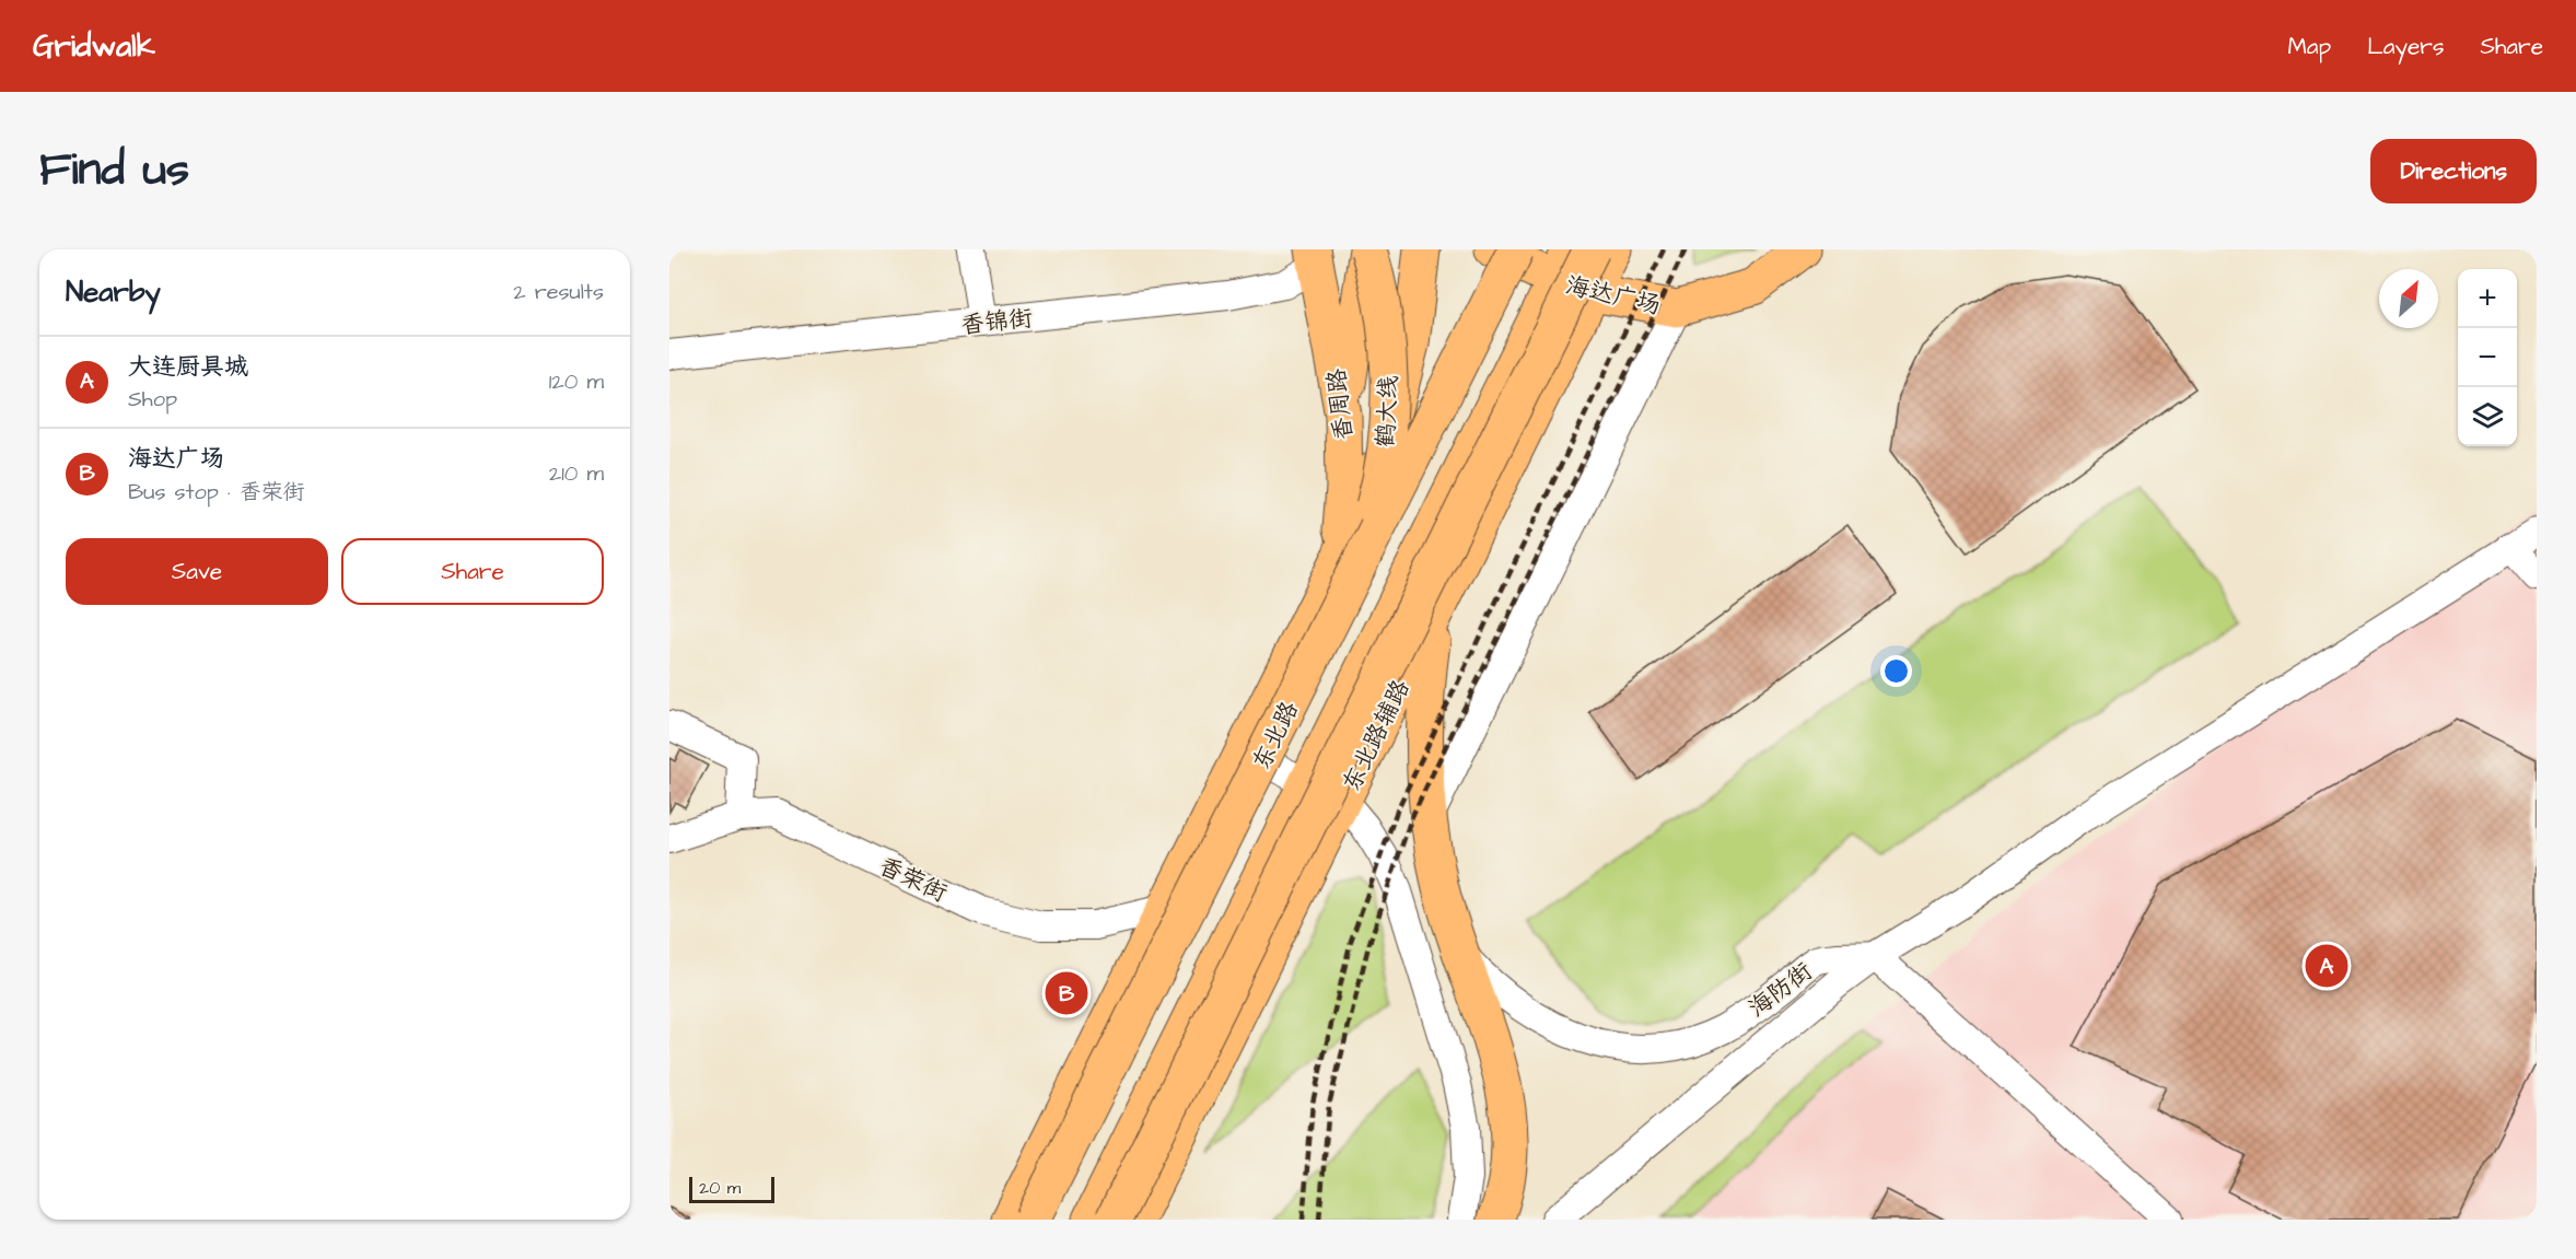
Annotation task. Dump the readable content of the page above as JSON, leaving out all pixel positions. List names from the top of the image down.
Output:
{
  "streets": {
    "main road": [
      "海达广场",
      "香周路",
      "鹤大线",
      "东北路",
      "东北路辅路"
    ],
    "street": ["香锦街", "香荣街", "海防街"]
  },
  "crossings": [
    ["海达广场", "东北路"],
    ["海达广场", "东北路辅路"],
    ["香锦街", "香周路"],
    ["香周路", "鹤大线"],
    ["香周路", "东北路"],
    ["鹤大线", "东北路"]
  ],
  "scale_bar": "20 m",
  "north": "top right",
  "page": {
    "header": "Gridwalk",
    "nav": ["Map", "Layers", "Share"],
    "title": "Find us",
    "buttons": [
      "Directions",
      ["Save", "Share"]
    ],
    "heading": ["Nearby", "2 results"],
    "map_buttons": ["+", "−"],
    "list": [
      {
        "mark": "A",
        "name": "大连厨具城",
        "note": "Shop",
        "value": "120 m"
      },
      {
        "mark": "B",
        "name": "海达广场",
        "note": "Bus stop · 香荣街",
        "value": "210 m"
      }
    ],
    "pins": ["A", "B"],
    "scale": "20 m"
  }
}
